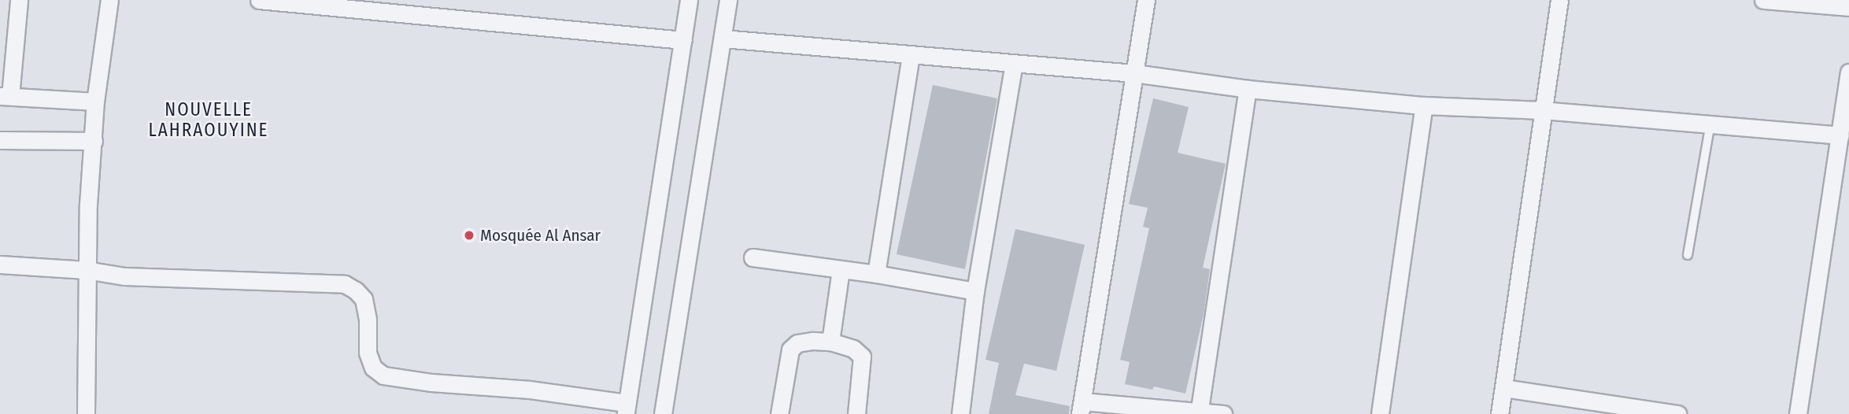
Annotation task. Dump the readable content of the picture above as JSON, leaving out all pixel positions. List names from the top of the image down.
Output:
{
  "districts": ["NOUVELLE LAHRAOUYINE"],
  "places": ["Mosquée Al Ansar"]
}
